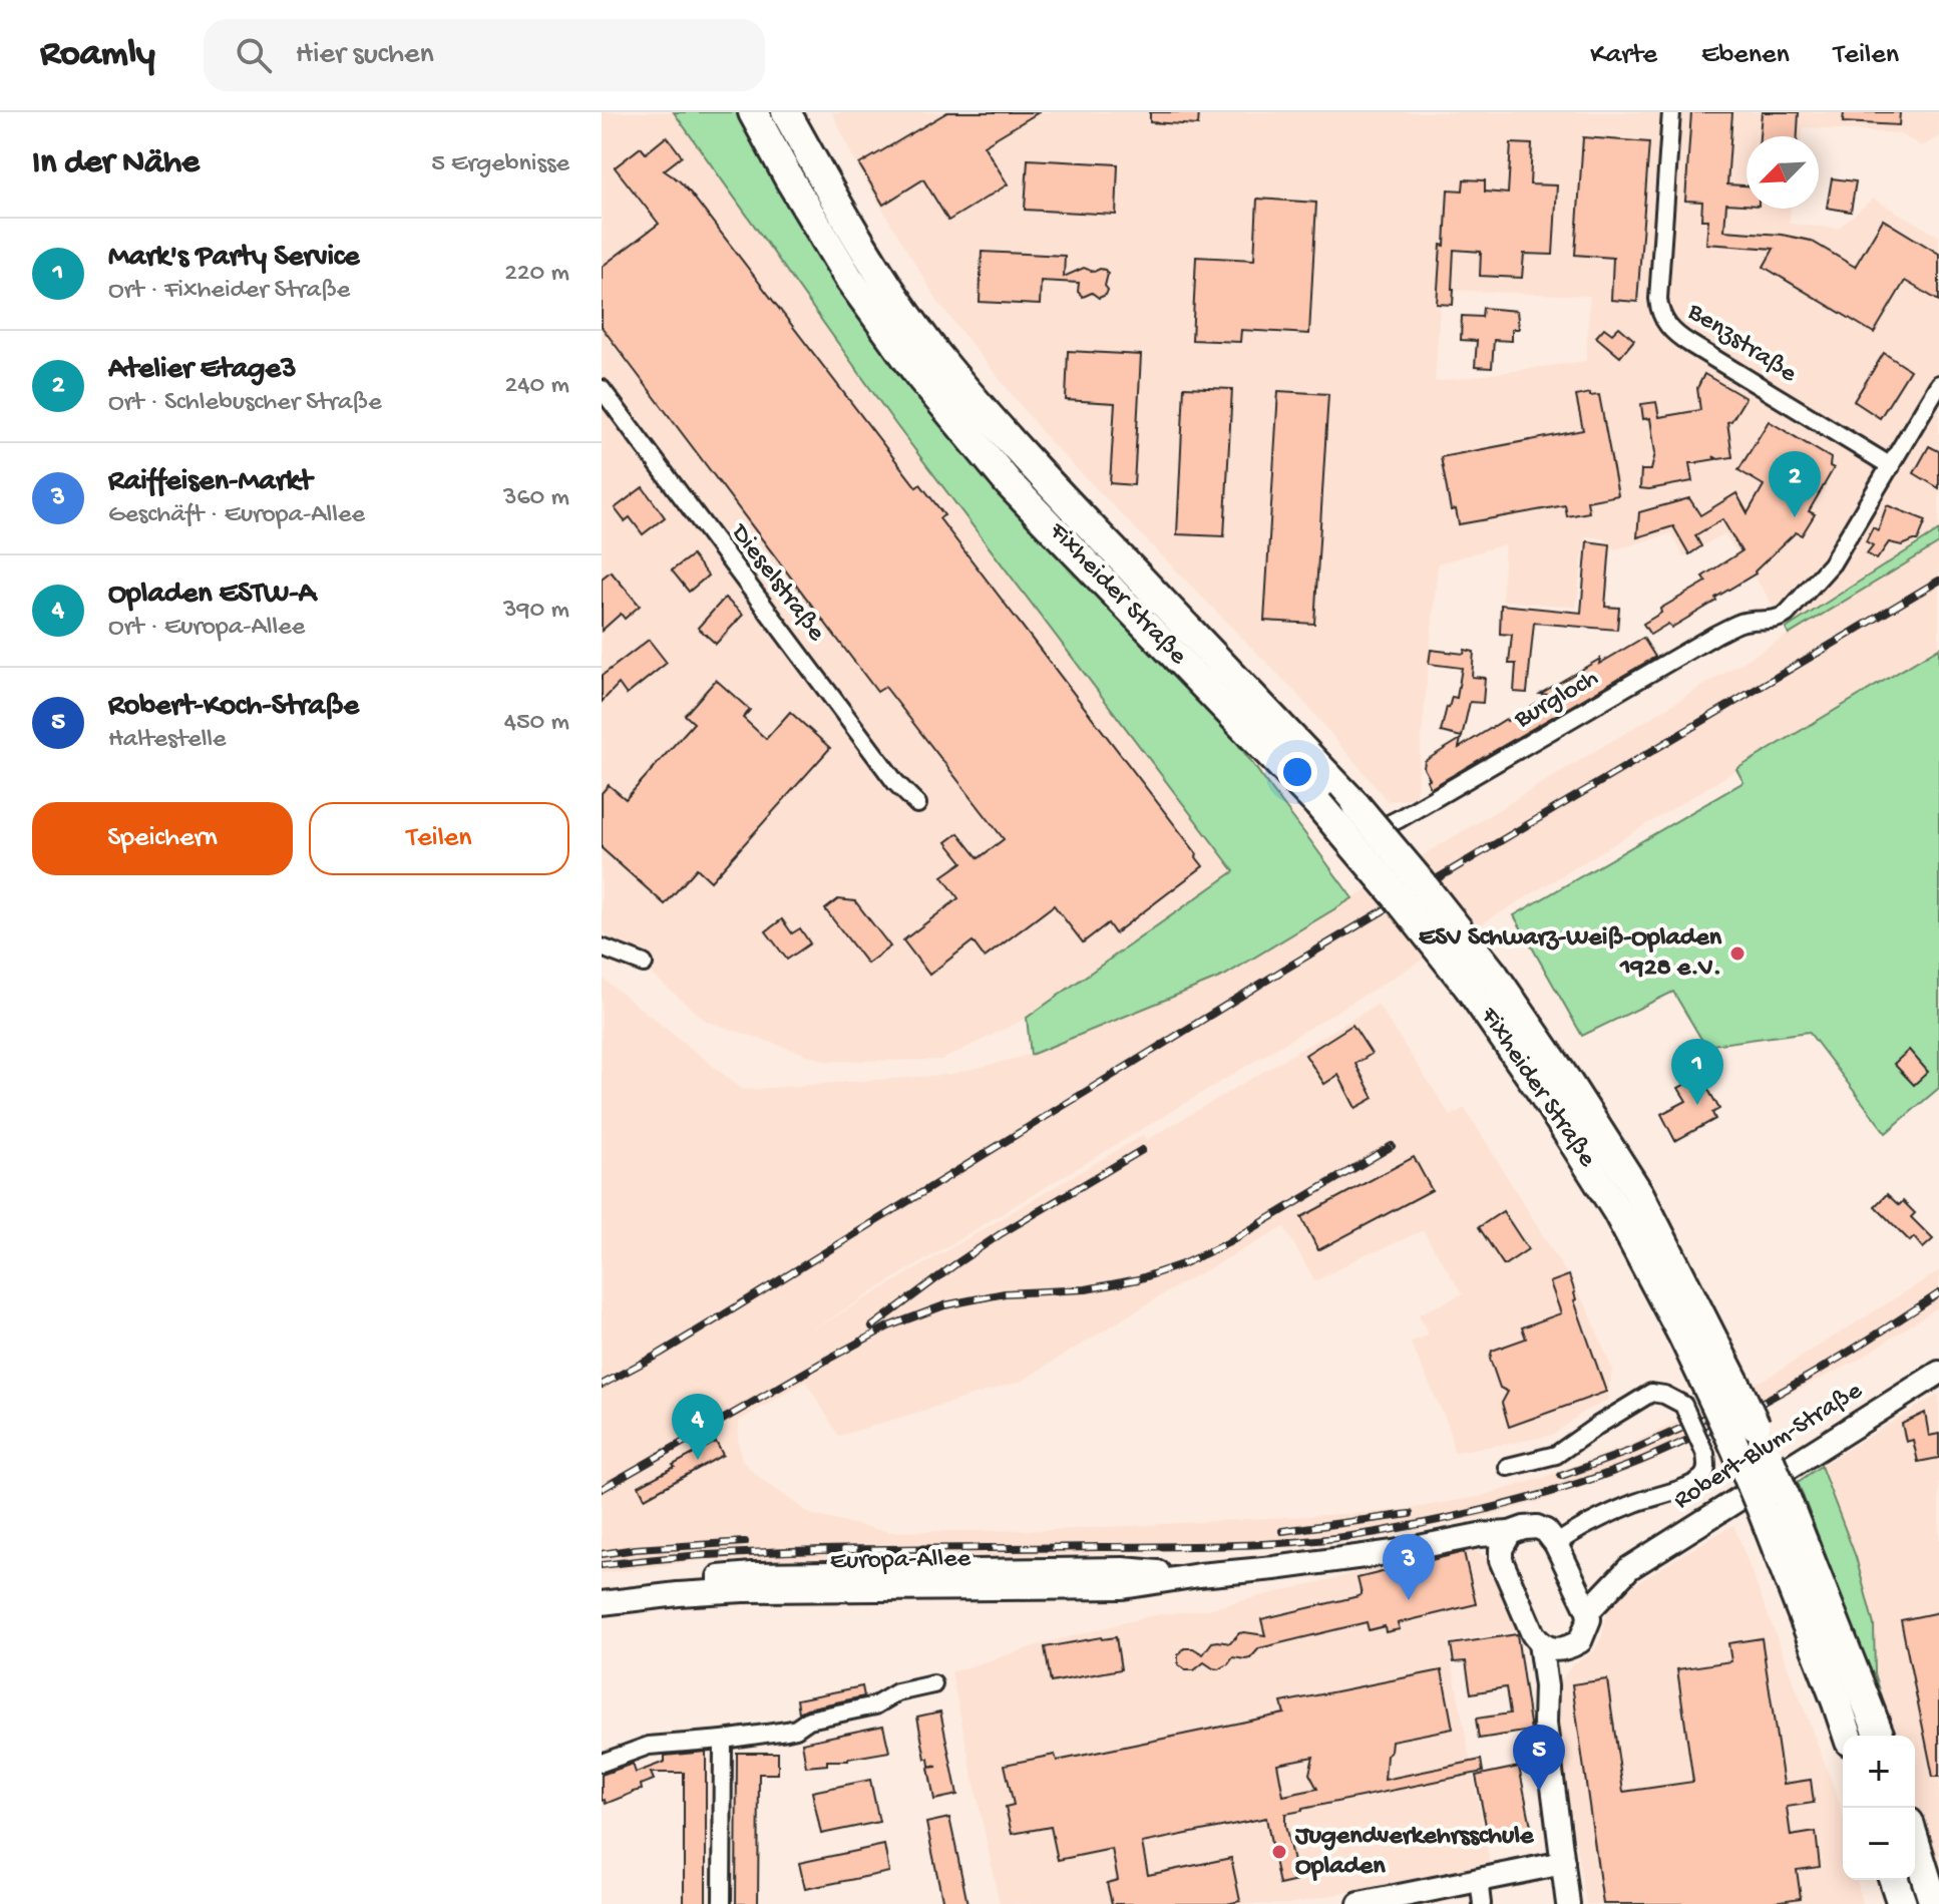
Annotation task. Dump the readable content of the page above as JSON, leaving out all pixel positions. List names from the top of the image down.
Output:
{
  "streets": {
    "highway": ["Fixheider Straße"],
    "main road": ["Robert-Blum-Straße", "Europa-Allee"],
    "street": ["Benzstraße", "Dieselstraße", "Burgloch"]
  },
  "crossings": [
    ["Benzstraße", "Burgloch"],
    ["Robert-Blum-Straße", "Europa-Allee"]
  ],
  "places": ["ESV Schwarz-Weiß-Opladen 1928 e.V.", "Jugendverkehrsschule Opladen"],
  "north": "bottom left",
  "page": {
    "header": "Roamly",
    "search": "Hier suchen",
    "nav": ["Karte", "Ebenen", "Teilen"],
    "heading": ["In der Nähe", "5 Ergebnisse"],
    "list": [
      {
        "mark": "1",
        "name": "Mark's Party Service",
        "note": "Ort · Fixheider Straße",
        "value": "220 m"
      },
      {
        "mark": "2",
        "name": "Atelier Etage3",
        "note": "Ort · Schlebuscher Straße",
        "value": "240 m"
      },
      {
        "mark": "3",
        "name": "Raiffeisen-Markt",
        "note": "Geschäft · Europa-Allee",
        "value": "360 m"
      },
      {
        "mark": "4",
        "name": "Opladen ESTW-A",
        "note": "Ort · Europa-Allee",
        "value": "390 m"
      },
      {
        "mark": "5",
        "name": "Robert-Koch-Straße",
        "note": "Haltestelle",
        "value": "450 m"
      }
    ],
    "pins": [
      "2",
      "1",
      "4",
      "3",
      "5"
    ],
    "buttons": ["Speichern", "Teilen"],
    "map_buttons": ["+", "−"]
  }
}
